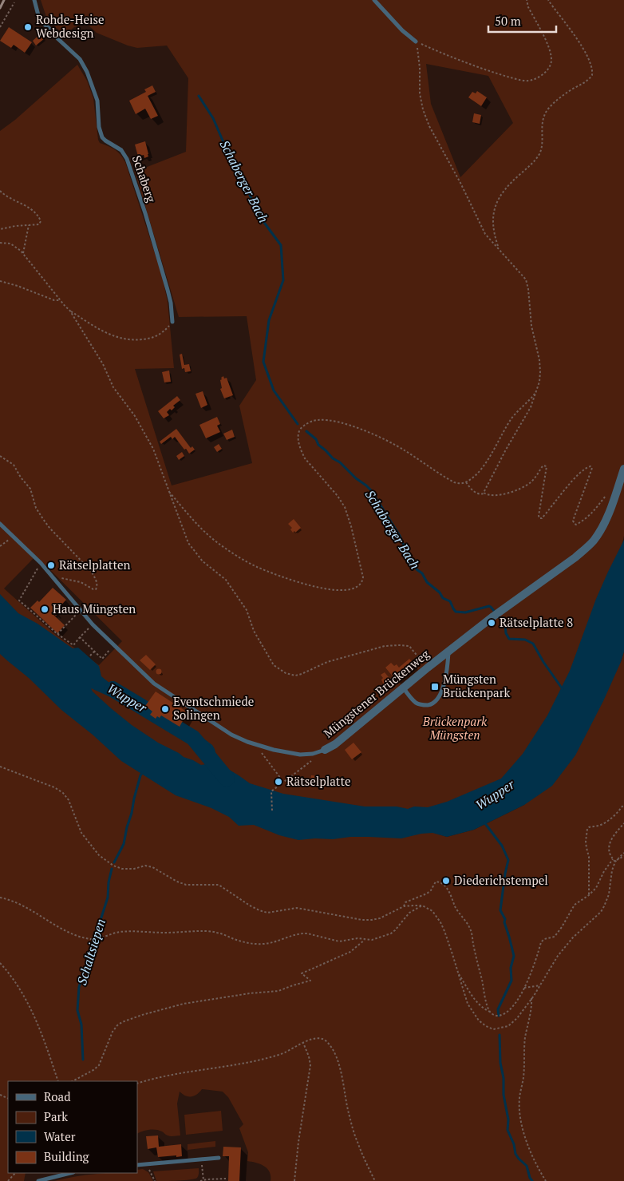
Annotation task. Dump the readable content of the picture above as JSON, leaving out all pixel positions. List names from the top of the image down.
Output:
{
  "streets": {
    "street": ["Müngstener Brückenweg"],
    "lane": ["Schaberg"]
  },
  "water": ["Schaberger Bach", "Wupper", "Schaltsiepen"],
  "parks": ["Brückenpark Müngsten"],
  "places": {
    "other": [
      "Rohde-Heise Webdesign",
      "Rätselplatten",
      "Haus Müngsten",
      "Rätselplatte 8",
      "Eventschmiede Solingen",
      "Rätselplatte",
      "Diederichstempel"
    ],
    "transit": ["Müngsten Brückenpark"]
  },
  "legend": [
    "Road",
    "Park",
    "Water",
    "Building"
  ],
  "scale_bar": "50 m"
}
